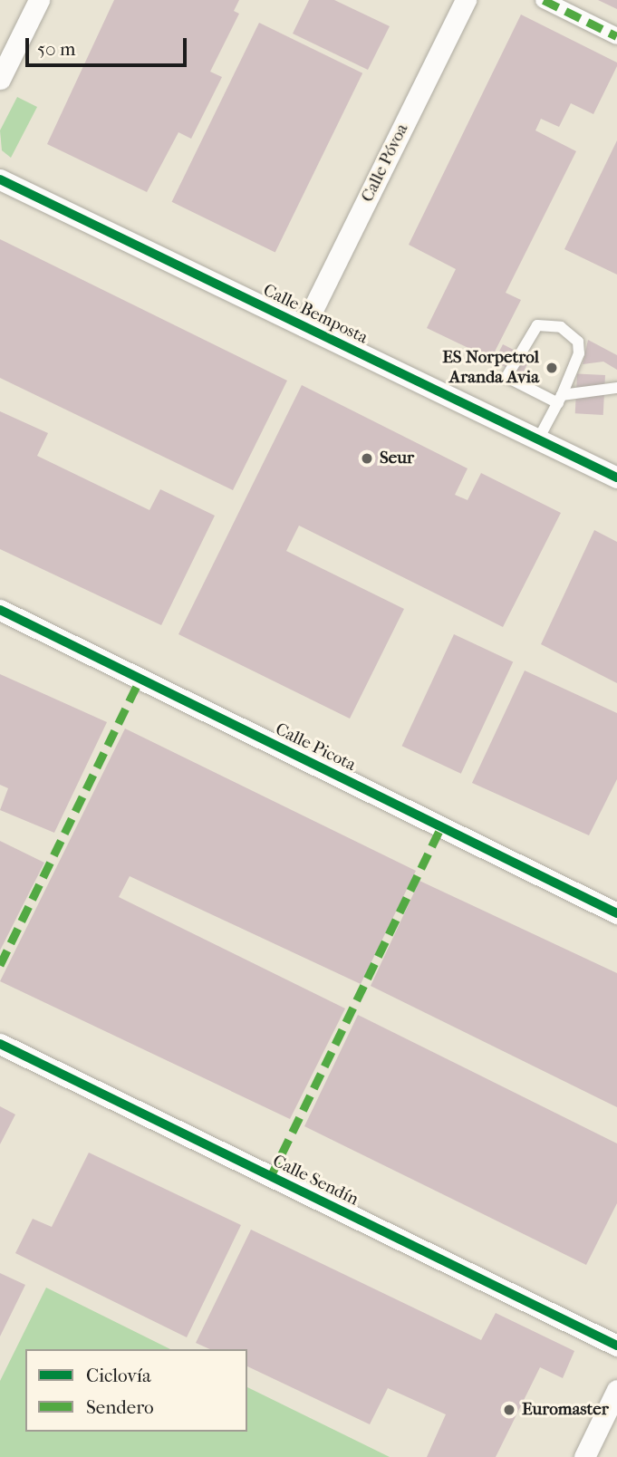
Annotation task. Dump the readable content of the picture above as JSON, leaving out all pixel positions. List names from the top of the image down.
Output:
{
  "streets": {
    "street": [
      "Calle Póvoa",
      "Calle Bemposta",
      "Calle Picota",
      "Calle Sendín"
    ]
  },
  "crossings": [
    ["Calle Póvoa", "Calle Bemposta"]
  ],
  "places": ["ES Norpetrol Aranda Avia", "Seur", "Euromaster"],
  "legend": ["Ciclovía", "Sendero"],
  "scale_bar": "50 m"
}
